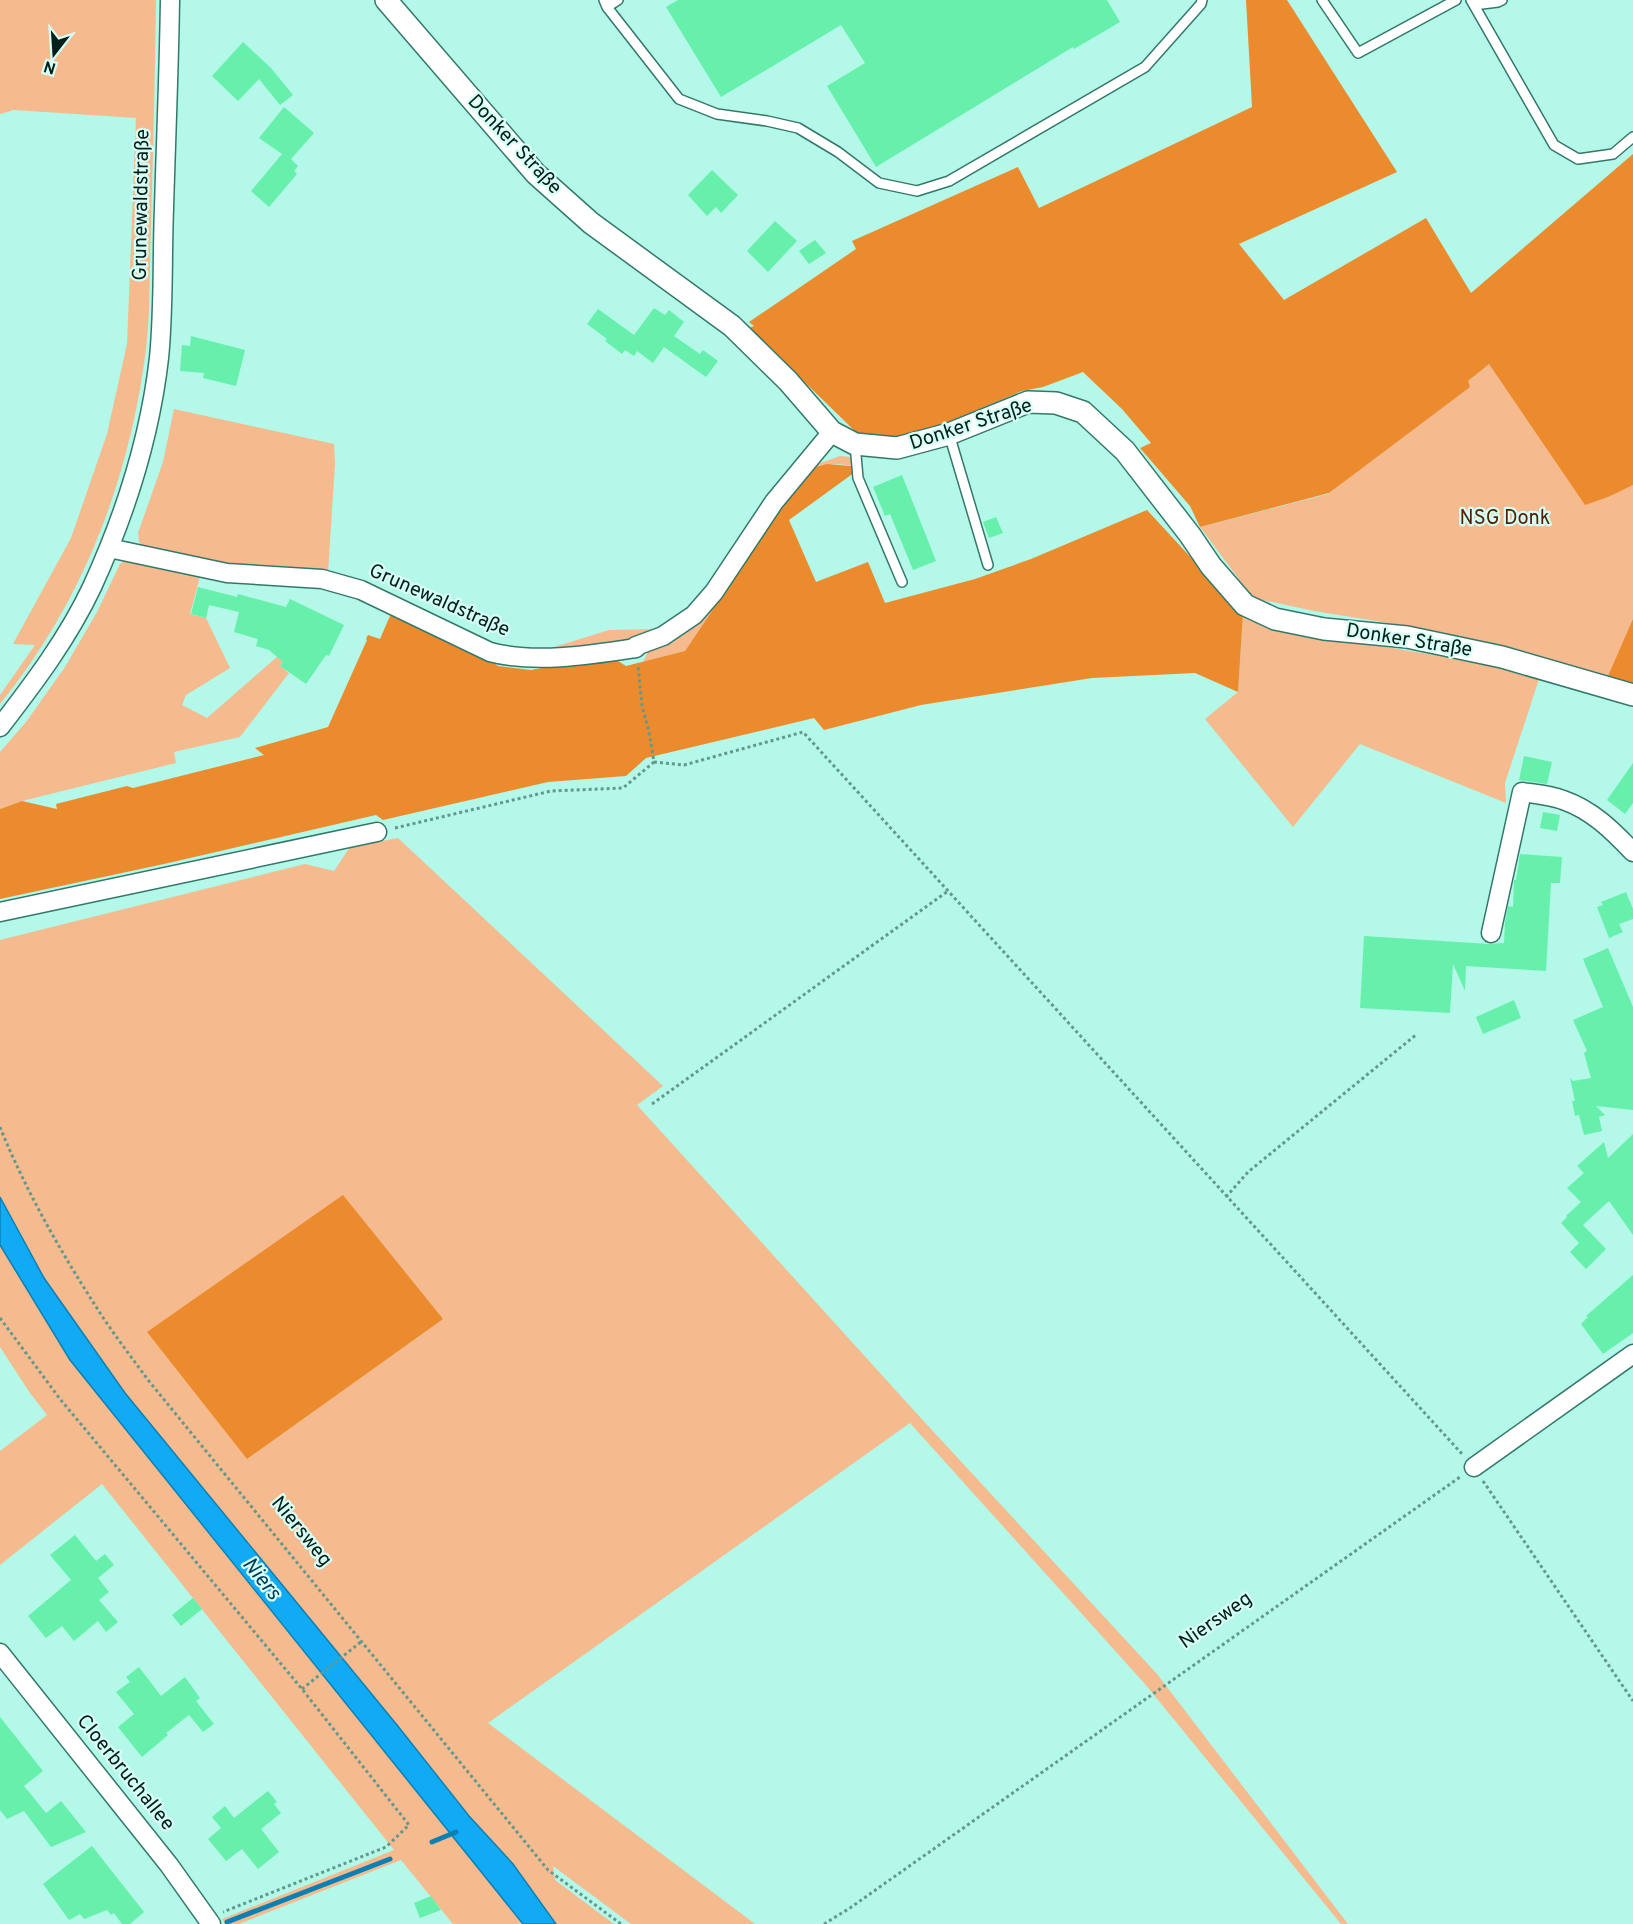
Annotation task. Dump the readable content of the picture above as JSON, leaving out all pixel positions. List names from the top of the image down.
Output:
{
  "streets": {
    "street": ["Donker Straße", "Grunewaldstraße", "Cloerbruchallee"],
    "path": ["Niersweg"]
  },
  "crossings": [
    ["Donker Straße", "Grunewaldstraße"]
  ],
  "water": ["Niers"],
  "parks": ["NSG Donk"],
  "north": "bottom"
}
